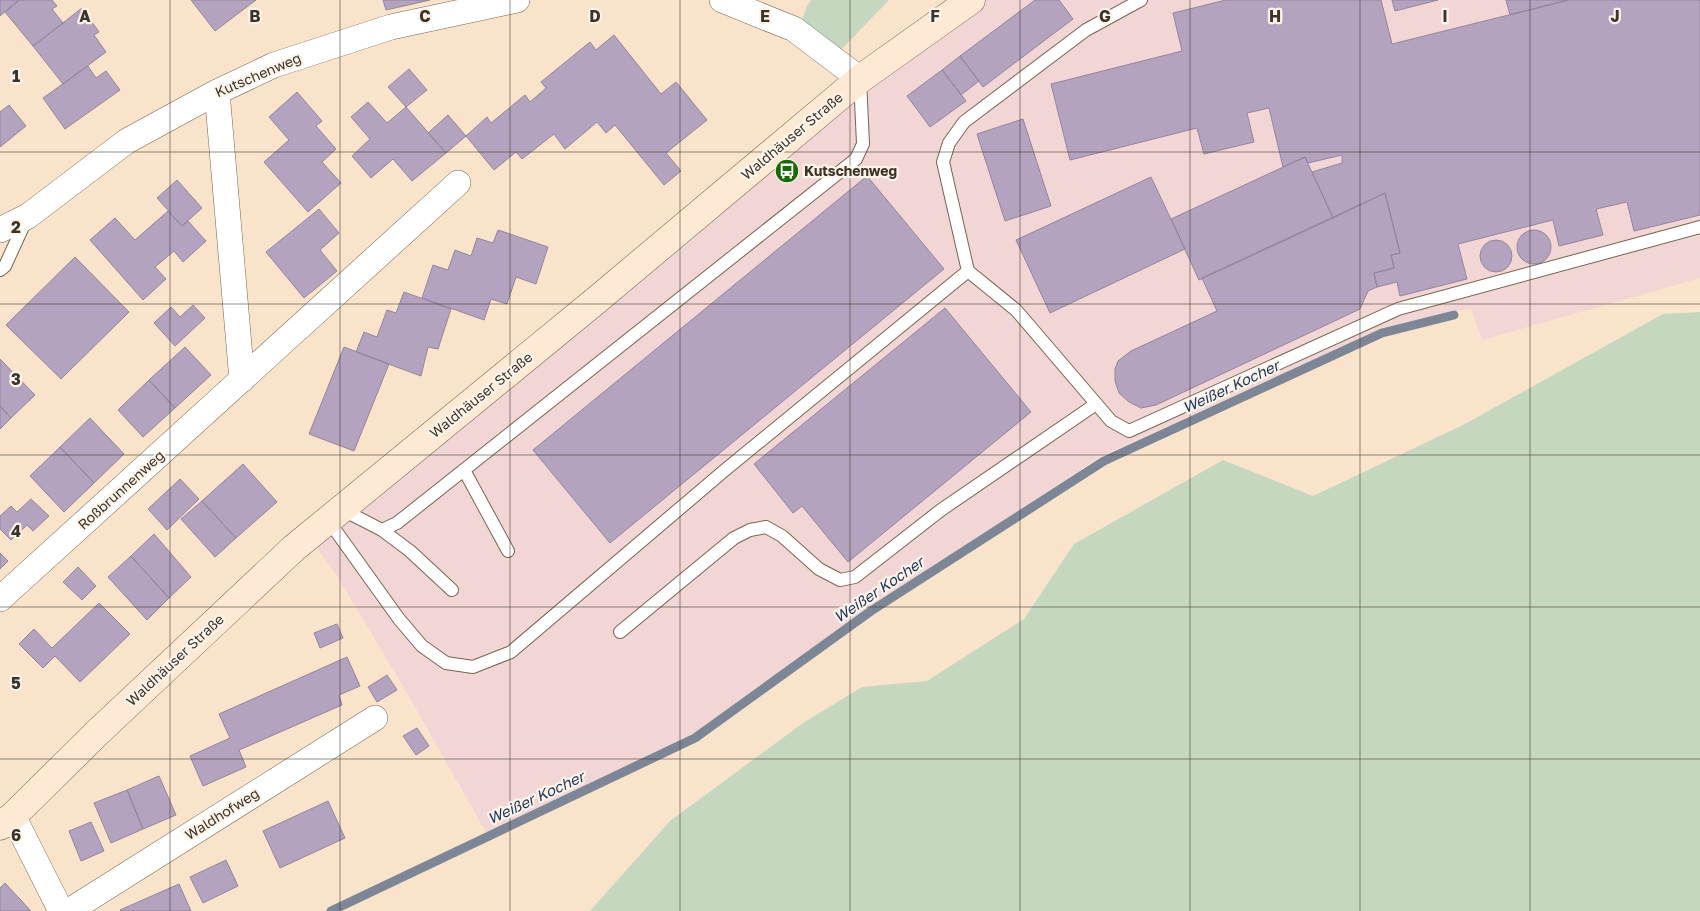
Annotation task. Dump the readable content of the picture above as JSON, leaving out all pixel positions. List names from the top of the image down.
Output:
{
  "streets": {
    "street": [
      "Kutschenweg",
      "Waldhäuser Straße",
      "Roßbrunnenweg",
      "Waldhofweg"
    ]
  },
  "water": ["Weißer Kocher"],
  "places": {
    "bus stop": ["Kutschenweg"]
  },
  "grid": {
    "columns": [
      "A",
      "B",
      "C",
      "D",
      "E",
      "F",
      "G",
      "H",
      "I",
      "J"
    ],
    "rows": [
      "1",
      "2",
      "3",
      "4",
      "5",
      "6"
    ]
  }
}
